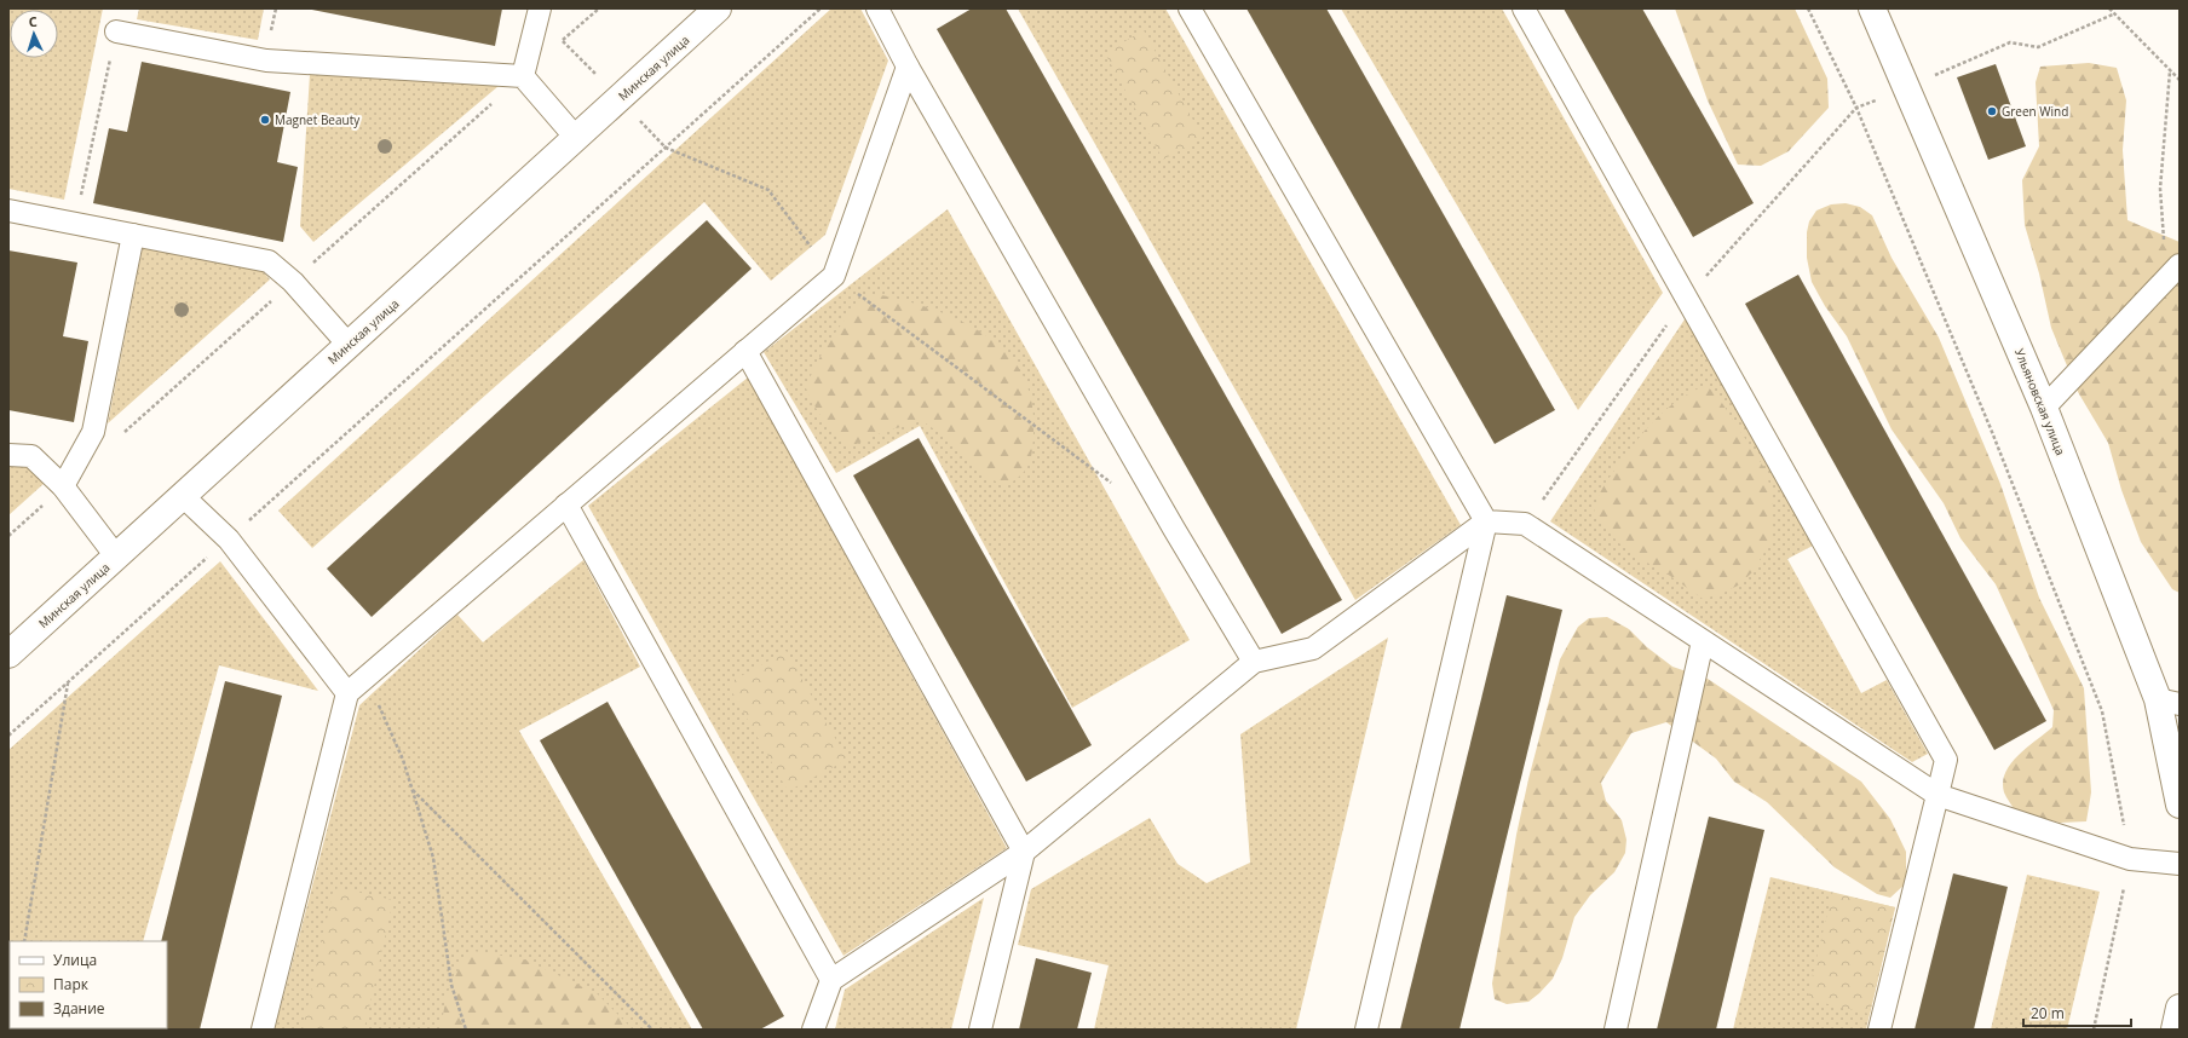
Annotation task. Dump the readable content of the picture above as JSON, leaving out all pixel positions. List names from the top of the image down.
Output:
{
  "streets": {
    "main road": ["Минская улица", "Ульяновская улица"]
  },
  "places": ["Green Wind", "Magnet Beauty"],
  "legend": ["Улица", "Парк", "Здание"],
  "scale_bar": "20 m",
  "north": "top"
}
